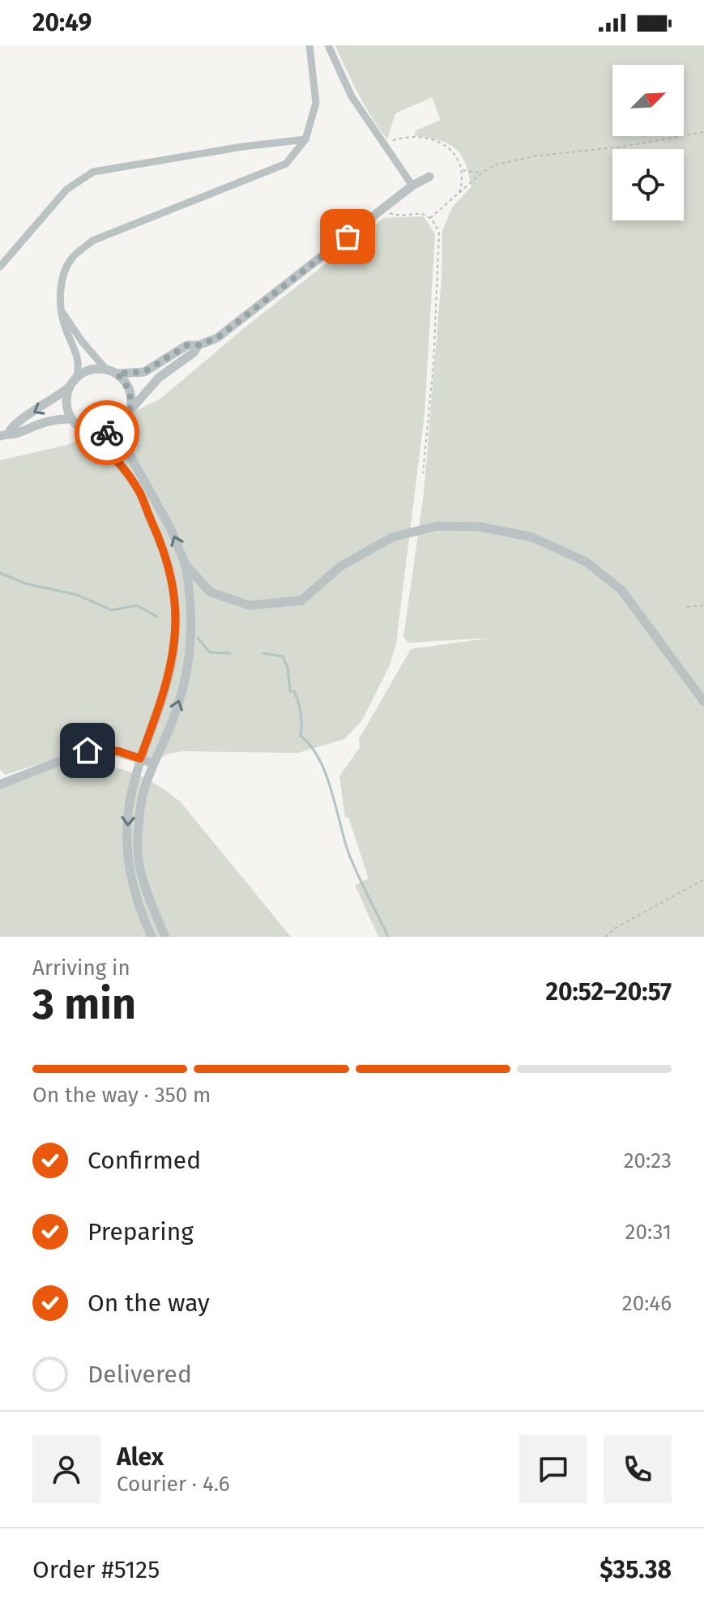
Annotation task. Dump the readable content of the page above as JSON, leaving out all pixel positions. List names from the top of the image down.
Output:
{
  "north": "top right",
  "page": {
    "status": "20:49",
    "heading": ["3 min", "Arriving in", "20:52–20:57"],
    "panel": [
      "Alex",
      "Courier · 4.6",
      "Order #5125",
      "$35.38"
    ],
    "bar": "On the way · 350 m",
    "list": [
      ["Confirmed", "20:23"],
      ["Preparing", "20:31"],
      ["On the way", "20:46"],
      "Delivered"
    ]
  }
}
